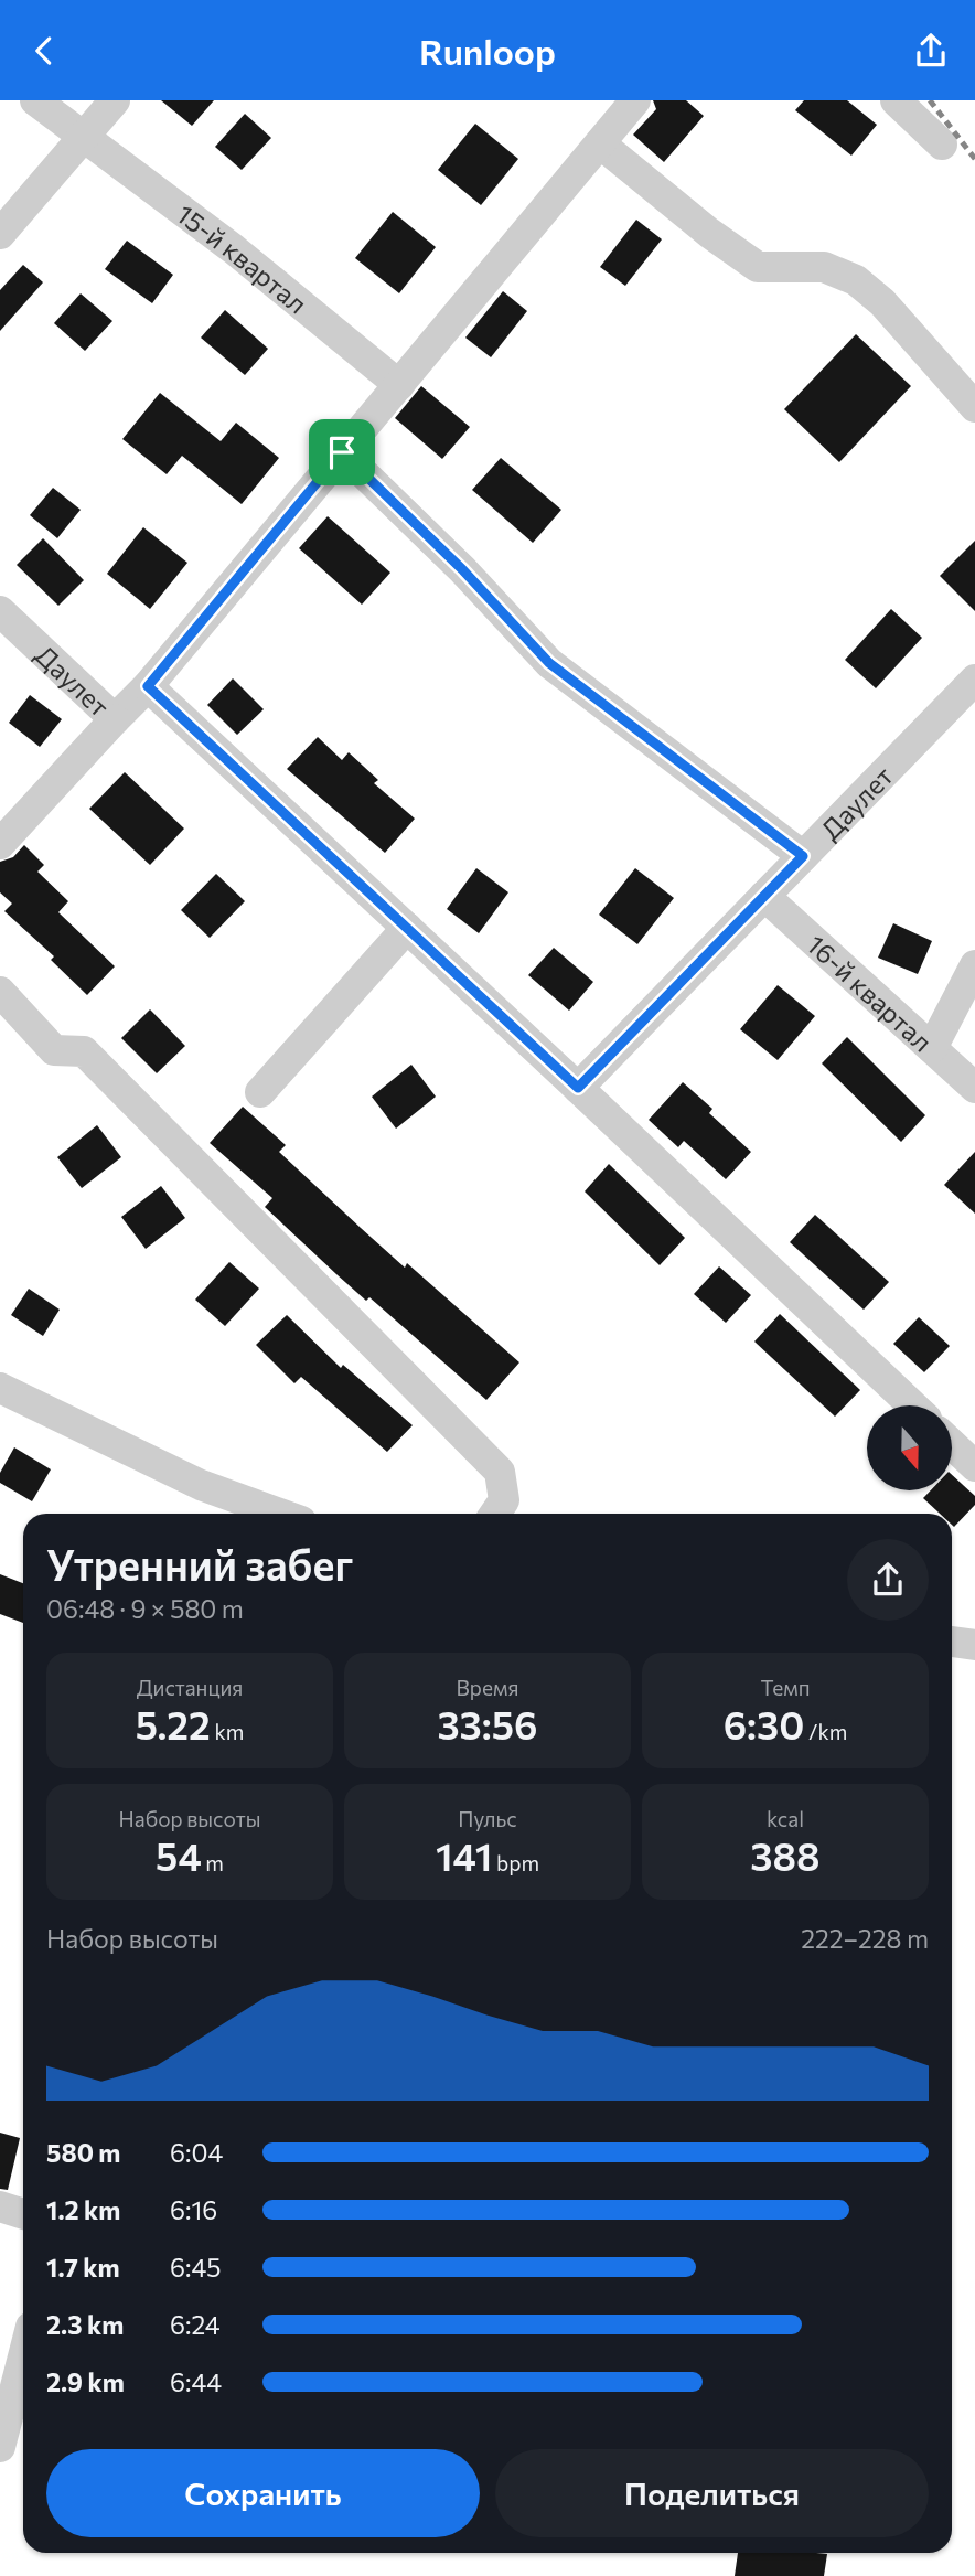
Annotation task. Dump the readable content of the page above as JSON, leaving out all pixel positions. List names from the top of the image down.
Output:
{
  "streets": {
    "street": ["15-й квартал", "Даулет", "16-й квартал"]
  },
  "crossings": [
    ["Даулет", "16-й квартал"]
  ],
  "north": "bottom",
  "page": {
    "header": "Runloop",
    "heading": ["Утренний забег", "06:48 · 9 × 580 m"],
    "stats": [
      ["Дистанция", "5.22 km"],
      ["Время", "33:56"],
      ["Темп", "6:30 /km"],
      ["Набор высоты", "54 m"],
      ["Пульс", "141 bpm"],
      ["kcal", "388"]
    ],
    "chart": ["Набор высоты", "222–228 m"],
    "list": [
      {
        "name": "580 m",
        "note": "6:04"
      },
      {
        "name": "1.2 km",
        "note": "6:16"
      },
      {
        "name": "1.7 km",
        "note": "6:45"
      },
      {
        "name": "2.3 km",
        "note": "6:24"
      },
      {
        "name": "2.9 km",
        "note": "6:44"
      }
    ],
    "buttons": ["Сохранить", "Поделиться"]
  }
}
